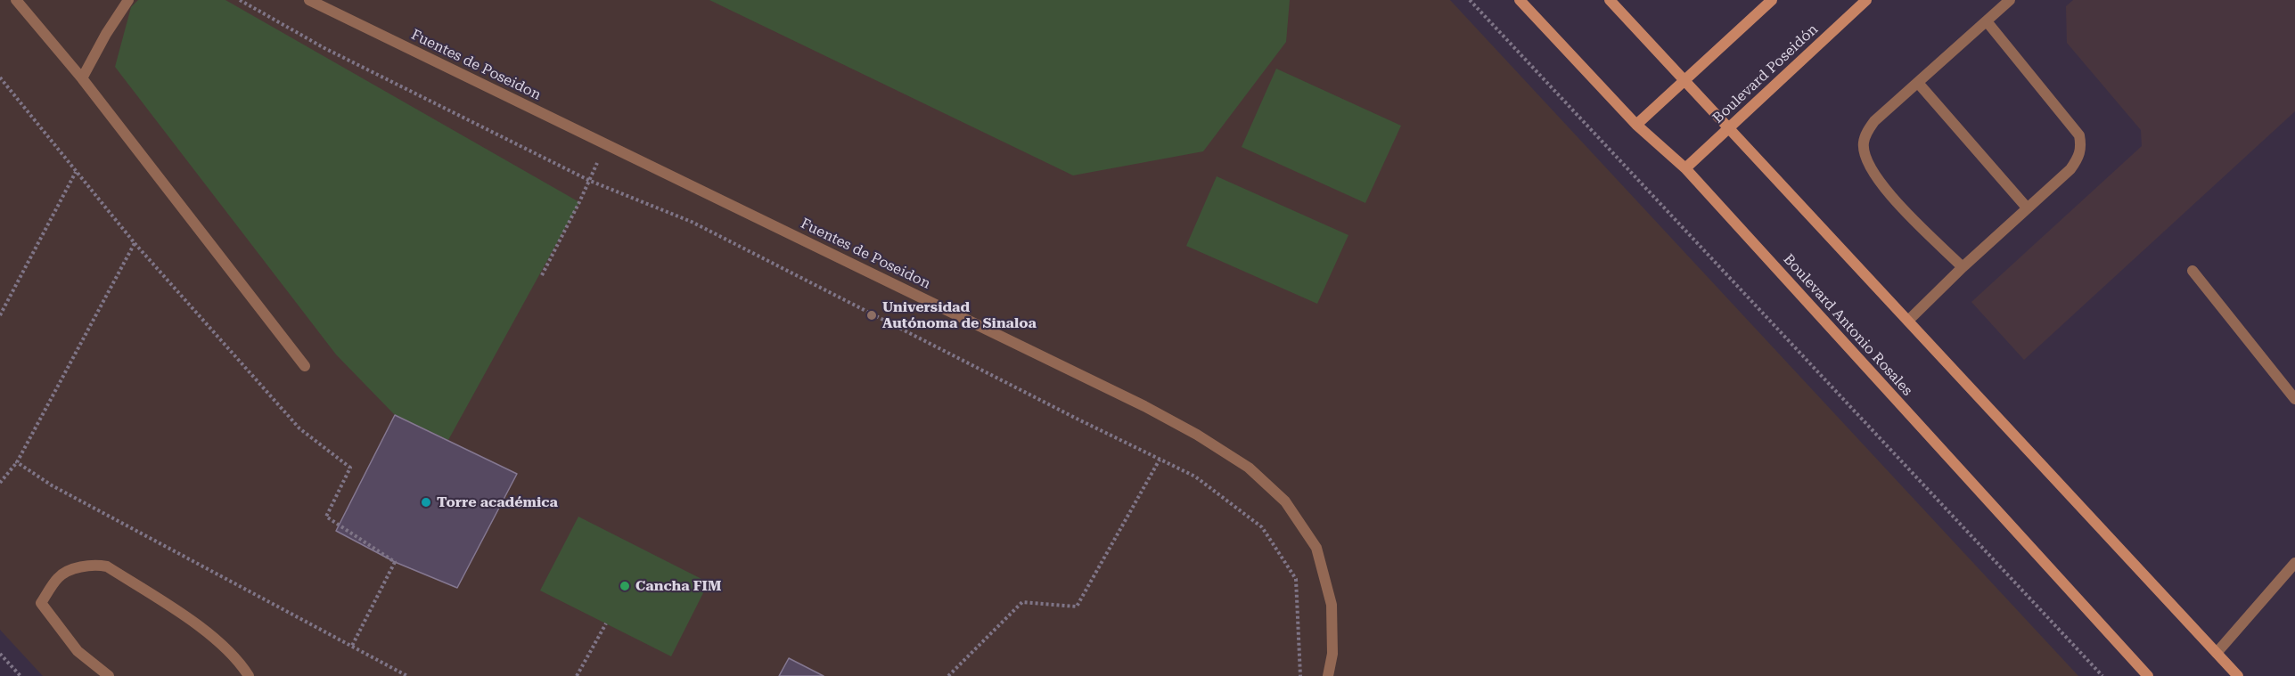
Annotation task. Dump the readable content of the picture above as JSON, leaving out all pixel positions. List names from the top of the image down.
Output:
{
  "streets": {
    "main road": ["Boulevard Poseidón", "Boulevard Antonio Rosales"],
    "street": ["Fuentes de Poseidon"]
  },
  "crossings": [
    ["Boulevard Poseidón", "Boulevard Antonio Rosales"]
  ],
  "places": ["Universidad Autónoma de Sinaloa", "Torre académica", "Cancha FIM"]
}
